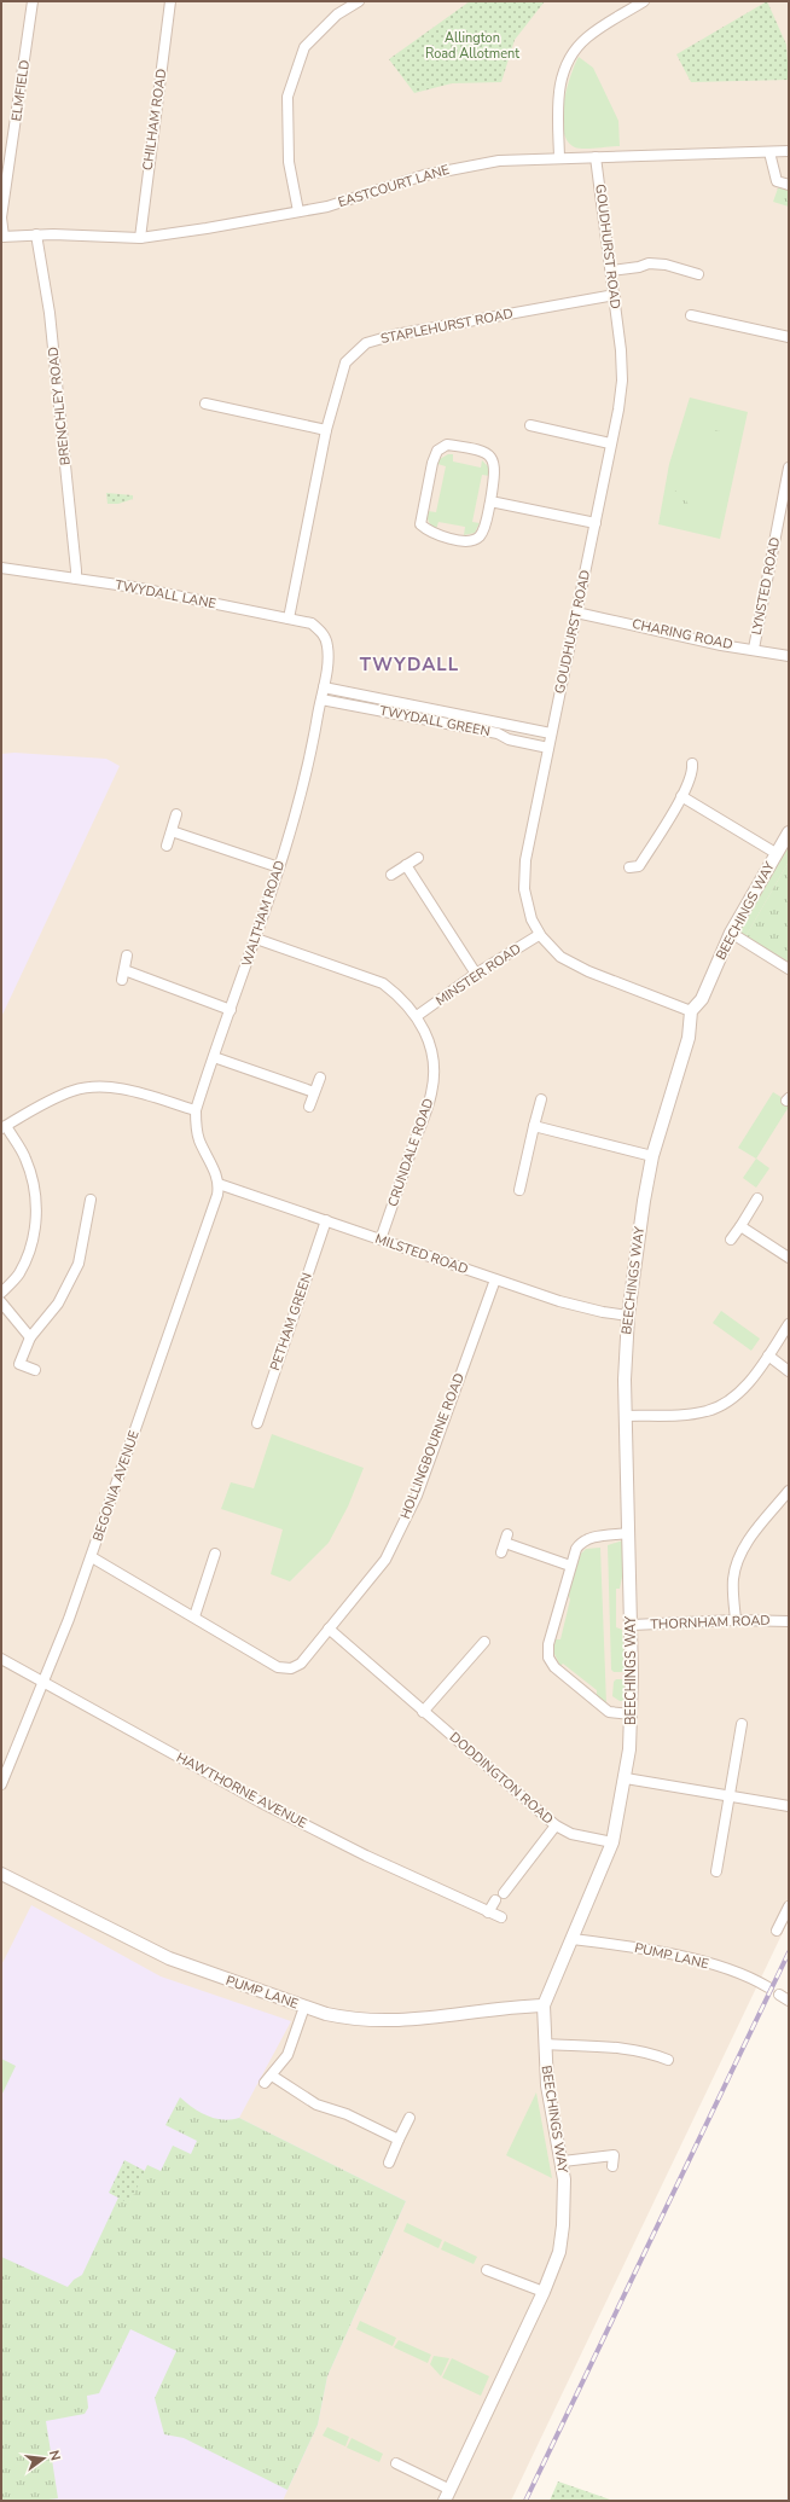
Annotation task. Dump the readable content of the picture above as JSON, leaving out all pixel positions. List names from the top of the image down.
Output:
{
  "streets": {
    "street": [
      "ELMFIELD",
      "CHILHAM ROAD",
      "EASTCOURT LANE",
      "GOUDHURST ROAD",
      "STAPLEHURST ROAD",
      "BRENCHLEY ROAD",
      "LYNSTED ROAD",
      "TWYDALL LANE",
      "CHARING ROAD",
      "TWYDALL GREEN",
      "BEECHINGS WAY",
      "WALTHAM ROAD",
      "MINSTER ROAD",
      "CRUNDALE ROAD",
      "MILSTED ROAD",
      "PETHAM GREEN",
      "HOLLINGBOURNE ROAD",
      "BEGONIA AVENUE",
      "THORNHAM ROAD",
      "DODDINGTON ROAD",
      "HAWTHORNE AVENUE",
      "PUMP LANE"
    ]
  },
  "crossings": [
    ["ELMFIELD", "EASTCOURT LANE"],
    ["CHILHAM ROAD", "EASTCOURT LANE"],
    ["EASTCOURT LANE", "GOUDHURST ROAD"],
    ["EASTCOURT LANE", "BRENCHLEY ROAD"],
    ["GOUDHURST ROAD", "STAPLEHURST ROAD"],
    ["GOUDHURST ROAD", "CHARING ROAD"],
    ["GOUDHURST ROAD", "TWYDALL GREEN"],
    ["GOUDHURST ROAD", "BEECHINGS WAY"],
    ["GOUDHURST ROAD", "MINSTER ROAD"],
    ["STAPLEHURST ROAD", "TWYDALL LANE"],
    ["BRENCHLEY ROAD", "TWYDALL LANE"],
    ["LYNSTED ROAD", "CHARING ROAD"],
    ["TWYDALL LANE", "WALTHAM ROAD"],
    ["TWYDALL GREEN", "WALTHAM ROAD"],
    ["BEECHINGS WAY", "MILSTED ROAD"],
    ["BEECHINGS WAY", "THORNHAM ROAD"],
    ["BEECHINGS WAY", "DODDINGTON ROAD"],
    ["BEECHINGS WAY", "PUMP LANE"],
    ["WALTHAM ROAD", "CRUNDALE ROAD"],
    ["WALTHAM ROAD", "MILSTED ROAD"],
    ["WALTHAM ROAD", "BEGONIA AVENUE"],
    ["MINSTER ROAD", "CRUNDALE ROAD"],
    ["CRUNDALE ROAD", "MILSTED ROAD"],
    ["MILSTED ROAD", "PETHAM GREEN"],
    ["MILSTED ROAD", "HOLLINGBOURNE ROAD"],
    ["MILSTED ROAD", "BEGONIA AVENUE"],
    ["HOLLINGBOURNE ROAD", "BEGONIA AVENUE"],
    ["HOLLINGBOURNE ROAD", "DODDINGTON ROAD"],
    ["BEGONIA AVENUE", "HAWTHORNE AVENUE"]
  ],
  "districts": ["TWYDALL"],
  "parks": ["Allington Road Allotment"],
  "north": "right"
}
